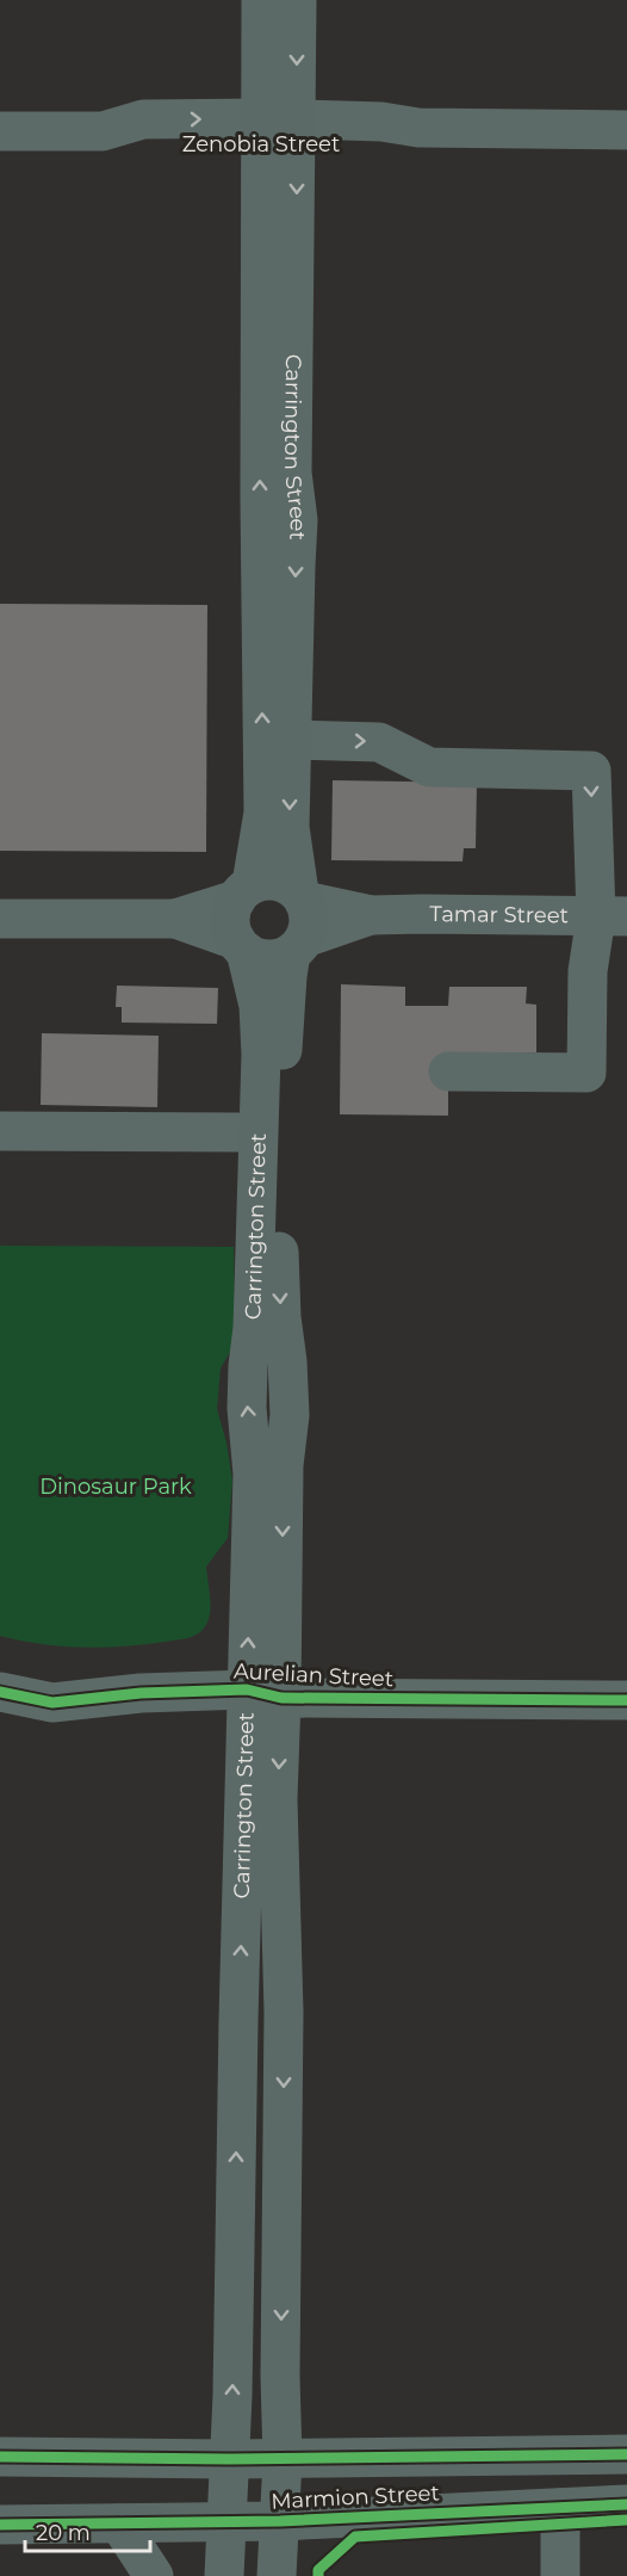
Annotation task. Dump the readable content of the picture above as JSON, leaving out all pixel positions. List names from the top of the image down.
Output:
{
  "streets": {
    "main road": ["Carrington Street", "Marmion Street"],
    "street": ["Zenobia Street", "Tamar Street", "Aurelian Street"]
  },
  "crossings": [
    ["Zenobia Street", "Carrington Street"],
    ["Carrington Street", "Tamar Street"],
    ["Carrington Street", "Aurelian Street"],
    ["Carrington Street", "Marmion Street"]
  ],
  "parks": ["Dinosaur Park"],
  "scale_bar": "20 m"
}
